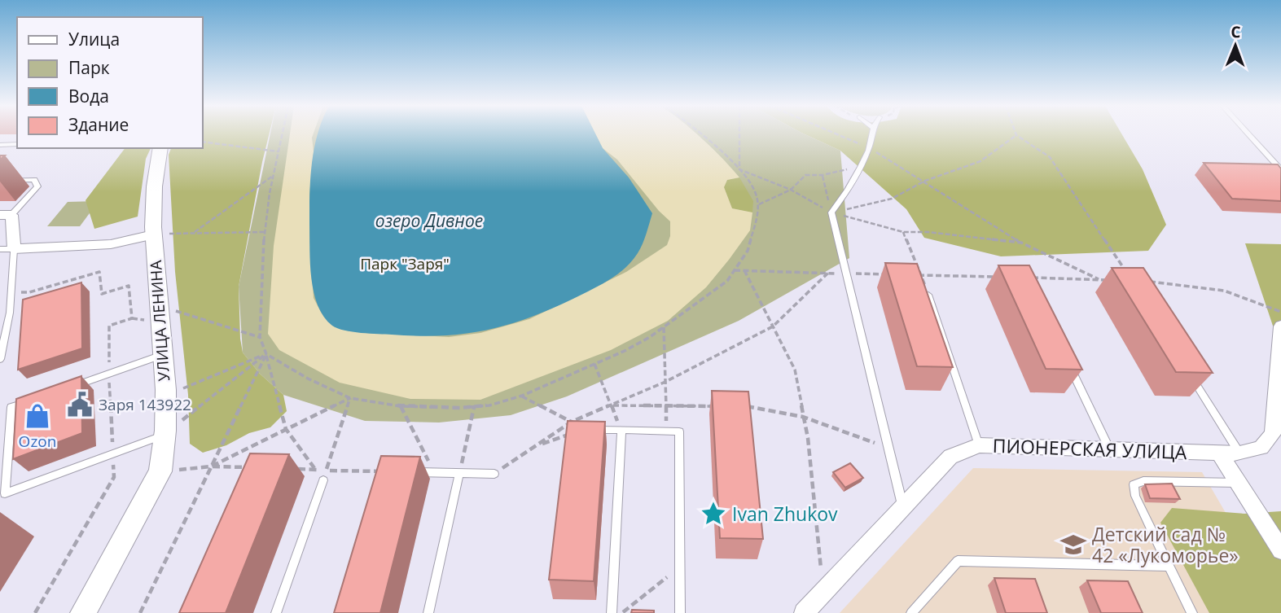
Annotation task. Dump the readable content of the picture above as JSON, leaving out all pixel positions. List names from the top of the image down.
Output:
{
  "streets": {
    "street": ["УЛИЦА ЛЕНИНА", "ПИОНЕРСКАЯ УЛИЦА"]
  },
  "water": ["озеро Дивное"],
  "parks": ["Парк \"Заря\""],
  "places": {
    "public building": ["Заря 143922"],
    "shop": ["Ozon"],
    "place": ["Ivan Zhukov"],
    "school or university": ["Детский сад № 42 «Лукоморье»"]
  },
  "legend": [
    "Улица",
    "Парк",
    "Вода",
    "Здание"
  ],
  "north": "top"
}
